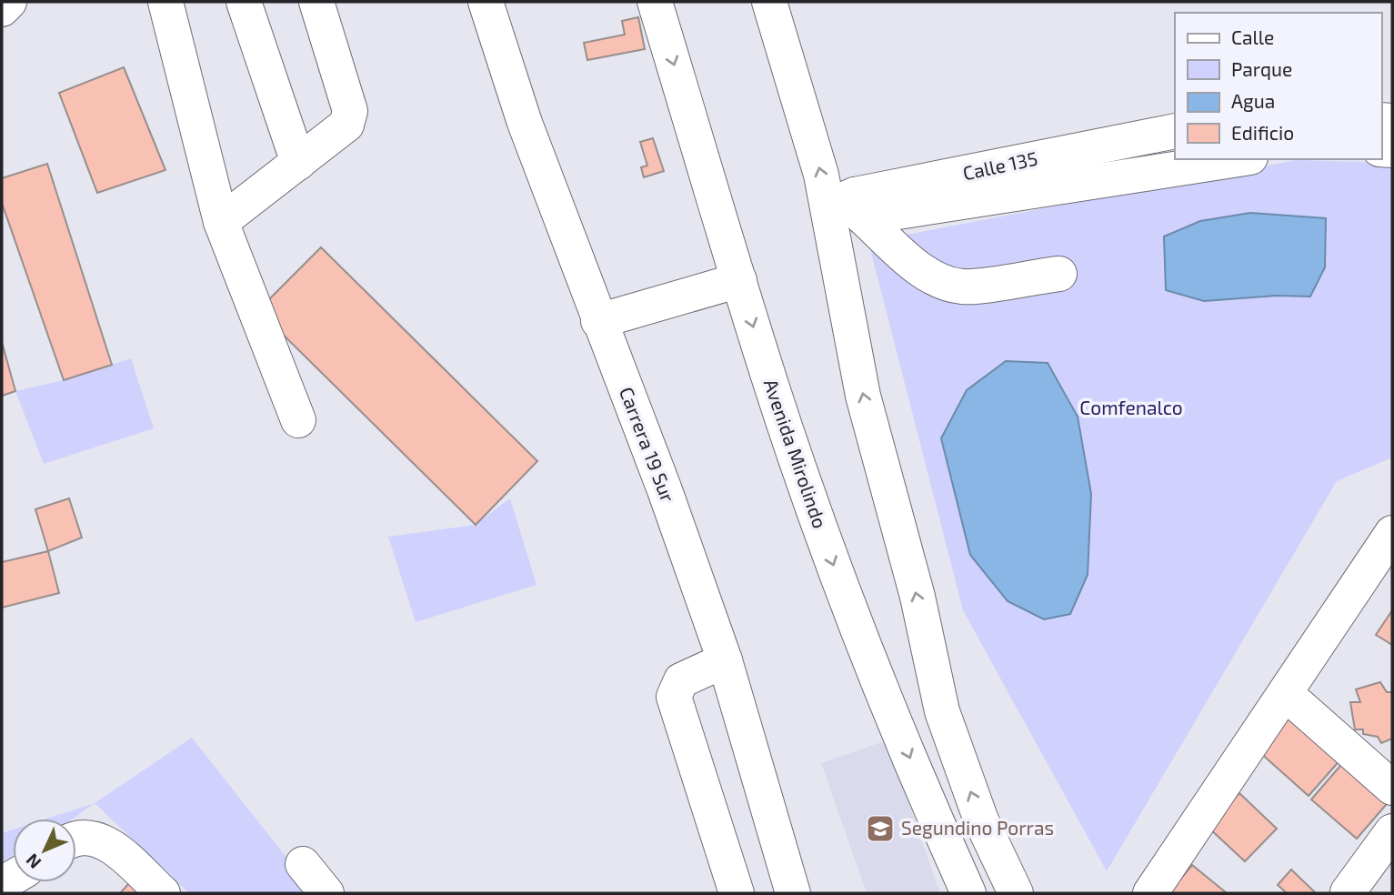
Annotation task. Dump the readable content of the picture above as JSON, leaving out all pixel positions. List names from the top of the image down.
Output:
{
  "streets": {
    "street": ["Calle 135", "Carrera 19 Sur", "Avenida Mirolindo"]
  },
  "parks": ["Comfenalco"],
  "places": {
    "school or university": ["Segundino Porras"]
  },
  "legend": [
    "Calle",
    "Parque",
    "Agua",
    "Edificio"
  ],
  "north": "bottom left"
}
